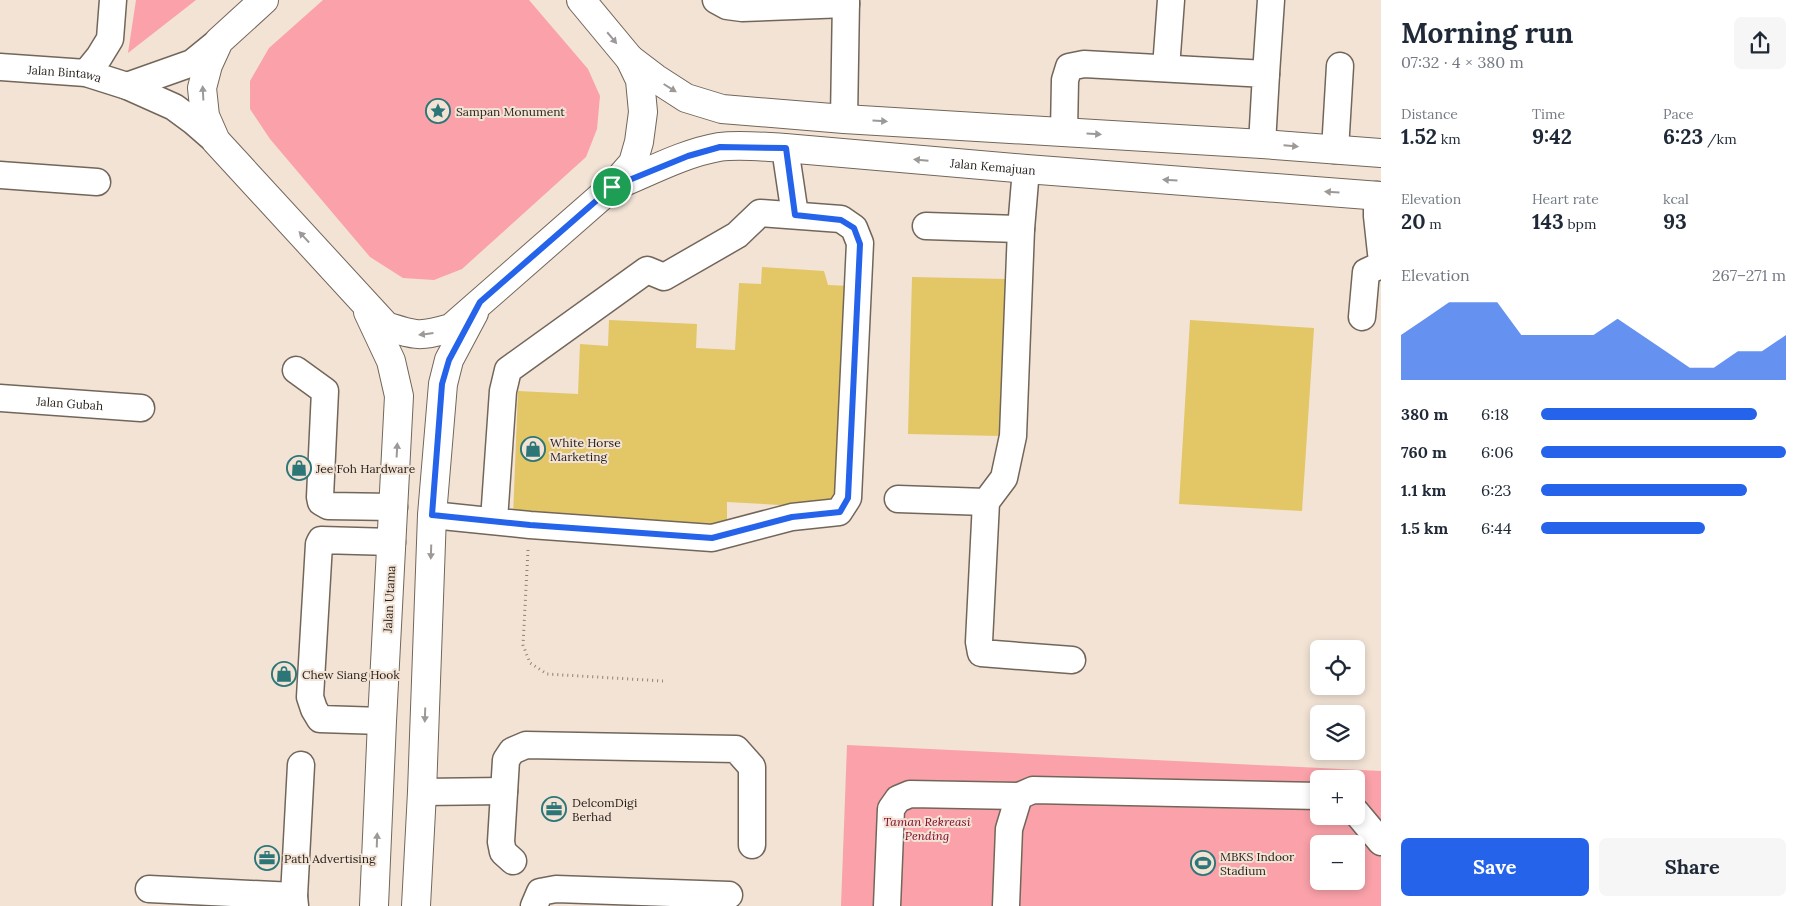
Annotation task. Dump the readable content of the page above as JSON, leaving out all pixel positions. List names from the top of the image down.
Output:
{
  "streets": {
    "main road": ["Jalan Kemajuan", "Jalan Utama"],
    "street": ["Jalan Bintawa", "Jalan Gubah"]
  },
  "parks": ["Taman Rekreasi Pending"],
  "places": {
    "place": ["Sampan Monument"],
    "shop": ["White Horse Marketing", "Jee Foh Hardware", "Chew Siang Hook"],
    "office": ["DelcomDigi Berhad", "Path Advertising"],
    "sports": ["MBKS Indoor Stadium"]
  },
  "page": {
    "heading": ["Morning run", "07:32 · 4 × 380 m"],
    "stats": [
      ["Distance", "1.52 km"],
      ["Time", "9:42"],
      ["Pace", "6:23 /km"],
      ["Elevation", "20 m"],
      ["Heart rate", "143 bpm"],
      ["kcal", "93"]
    ],
    "chart": ["Elevation", "267–271 m"],
    "list": [
      {
        "name": "380 m",
        "note": "6:18"
      },
      {
        "name": "760 m",
        "note": "6:06"
      },
      {
        "name": "1.1 km",
        "note": "6:23"
      },
      {
        "name": "1.5 km",
        "note": "6:44"
      }
    ],
    "map_buttons": ["+", "−"],
    "buttons": ["Save", "Share"]
  }
}
